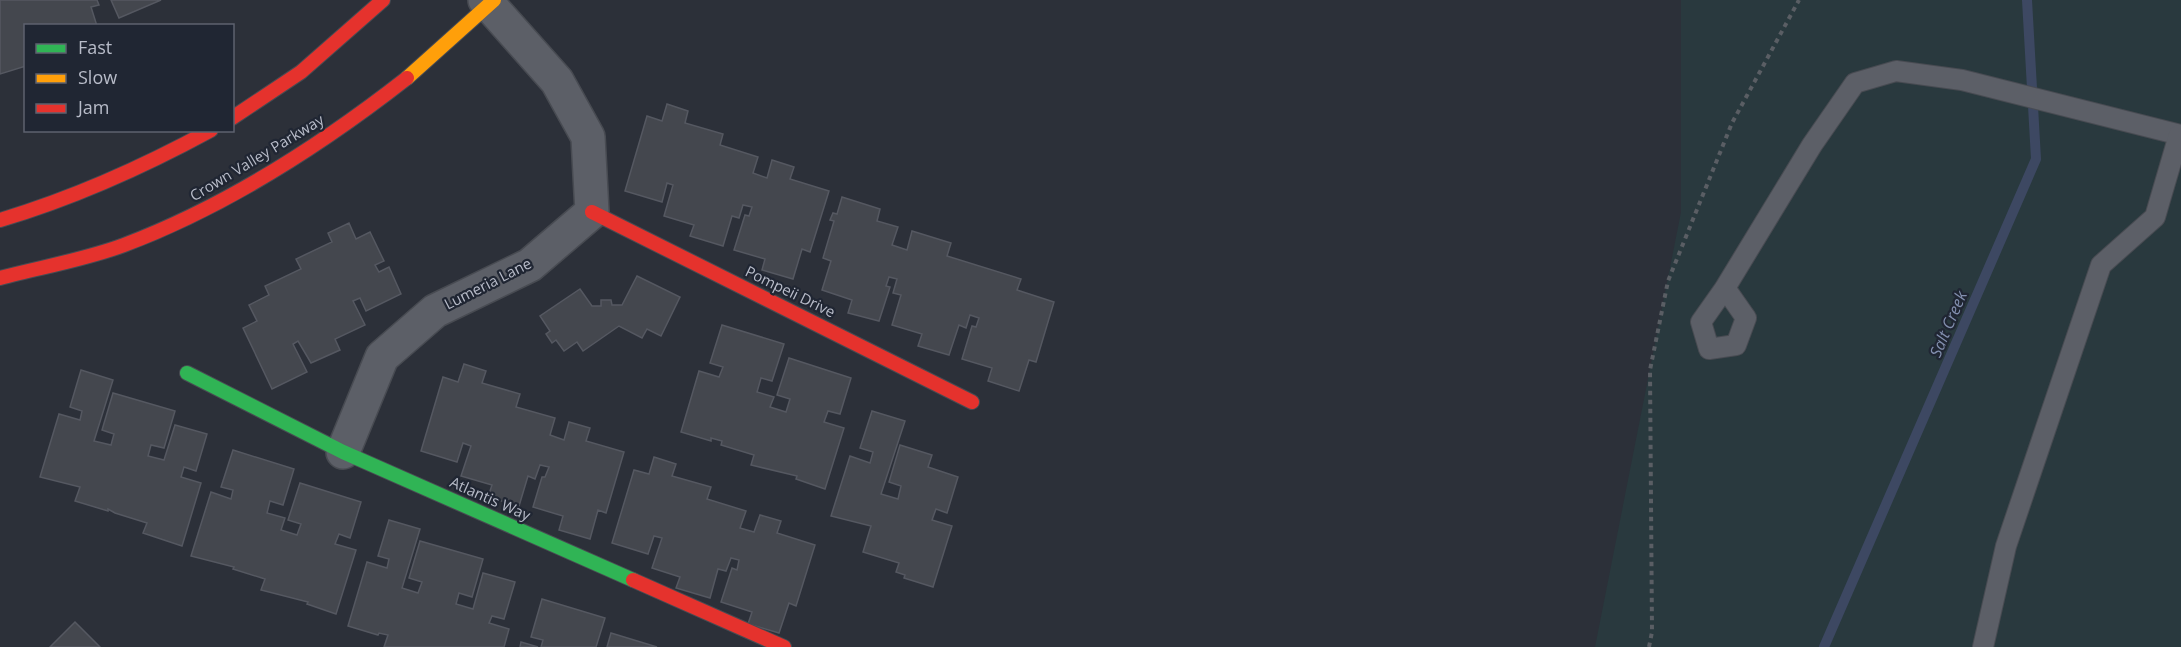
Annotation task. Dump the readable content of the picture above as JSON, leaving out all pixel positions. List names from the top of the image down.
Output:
{
  "streets": {
    "street": [
      "Crown Valley Parkway",
      "Lumeria Lane",
      "Pompeii Drive",
      "Atlantis Way"
    ]
  },
  "crossings": [
    ["Lumeria Lane", "Pompeii Drive"],
    ["Lumeria Lane", "Atlantis Way"]
  ],
  "water": ["Salt Creek"],
  "legend": ["Fast", "Slow", "Jam"]
}
